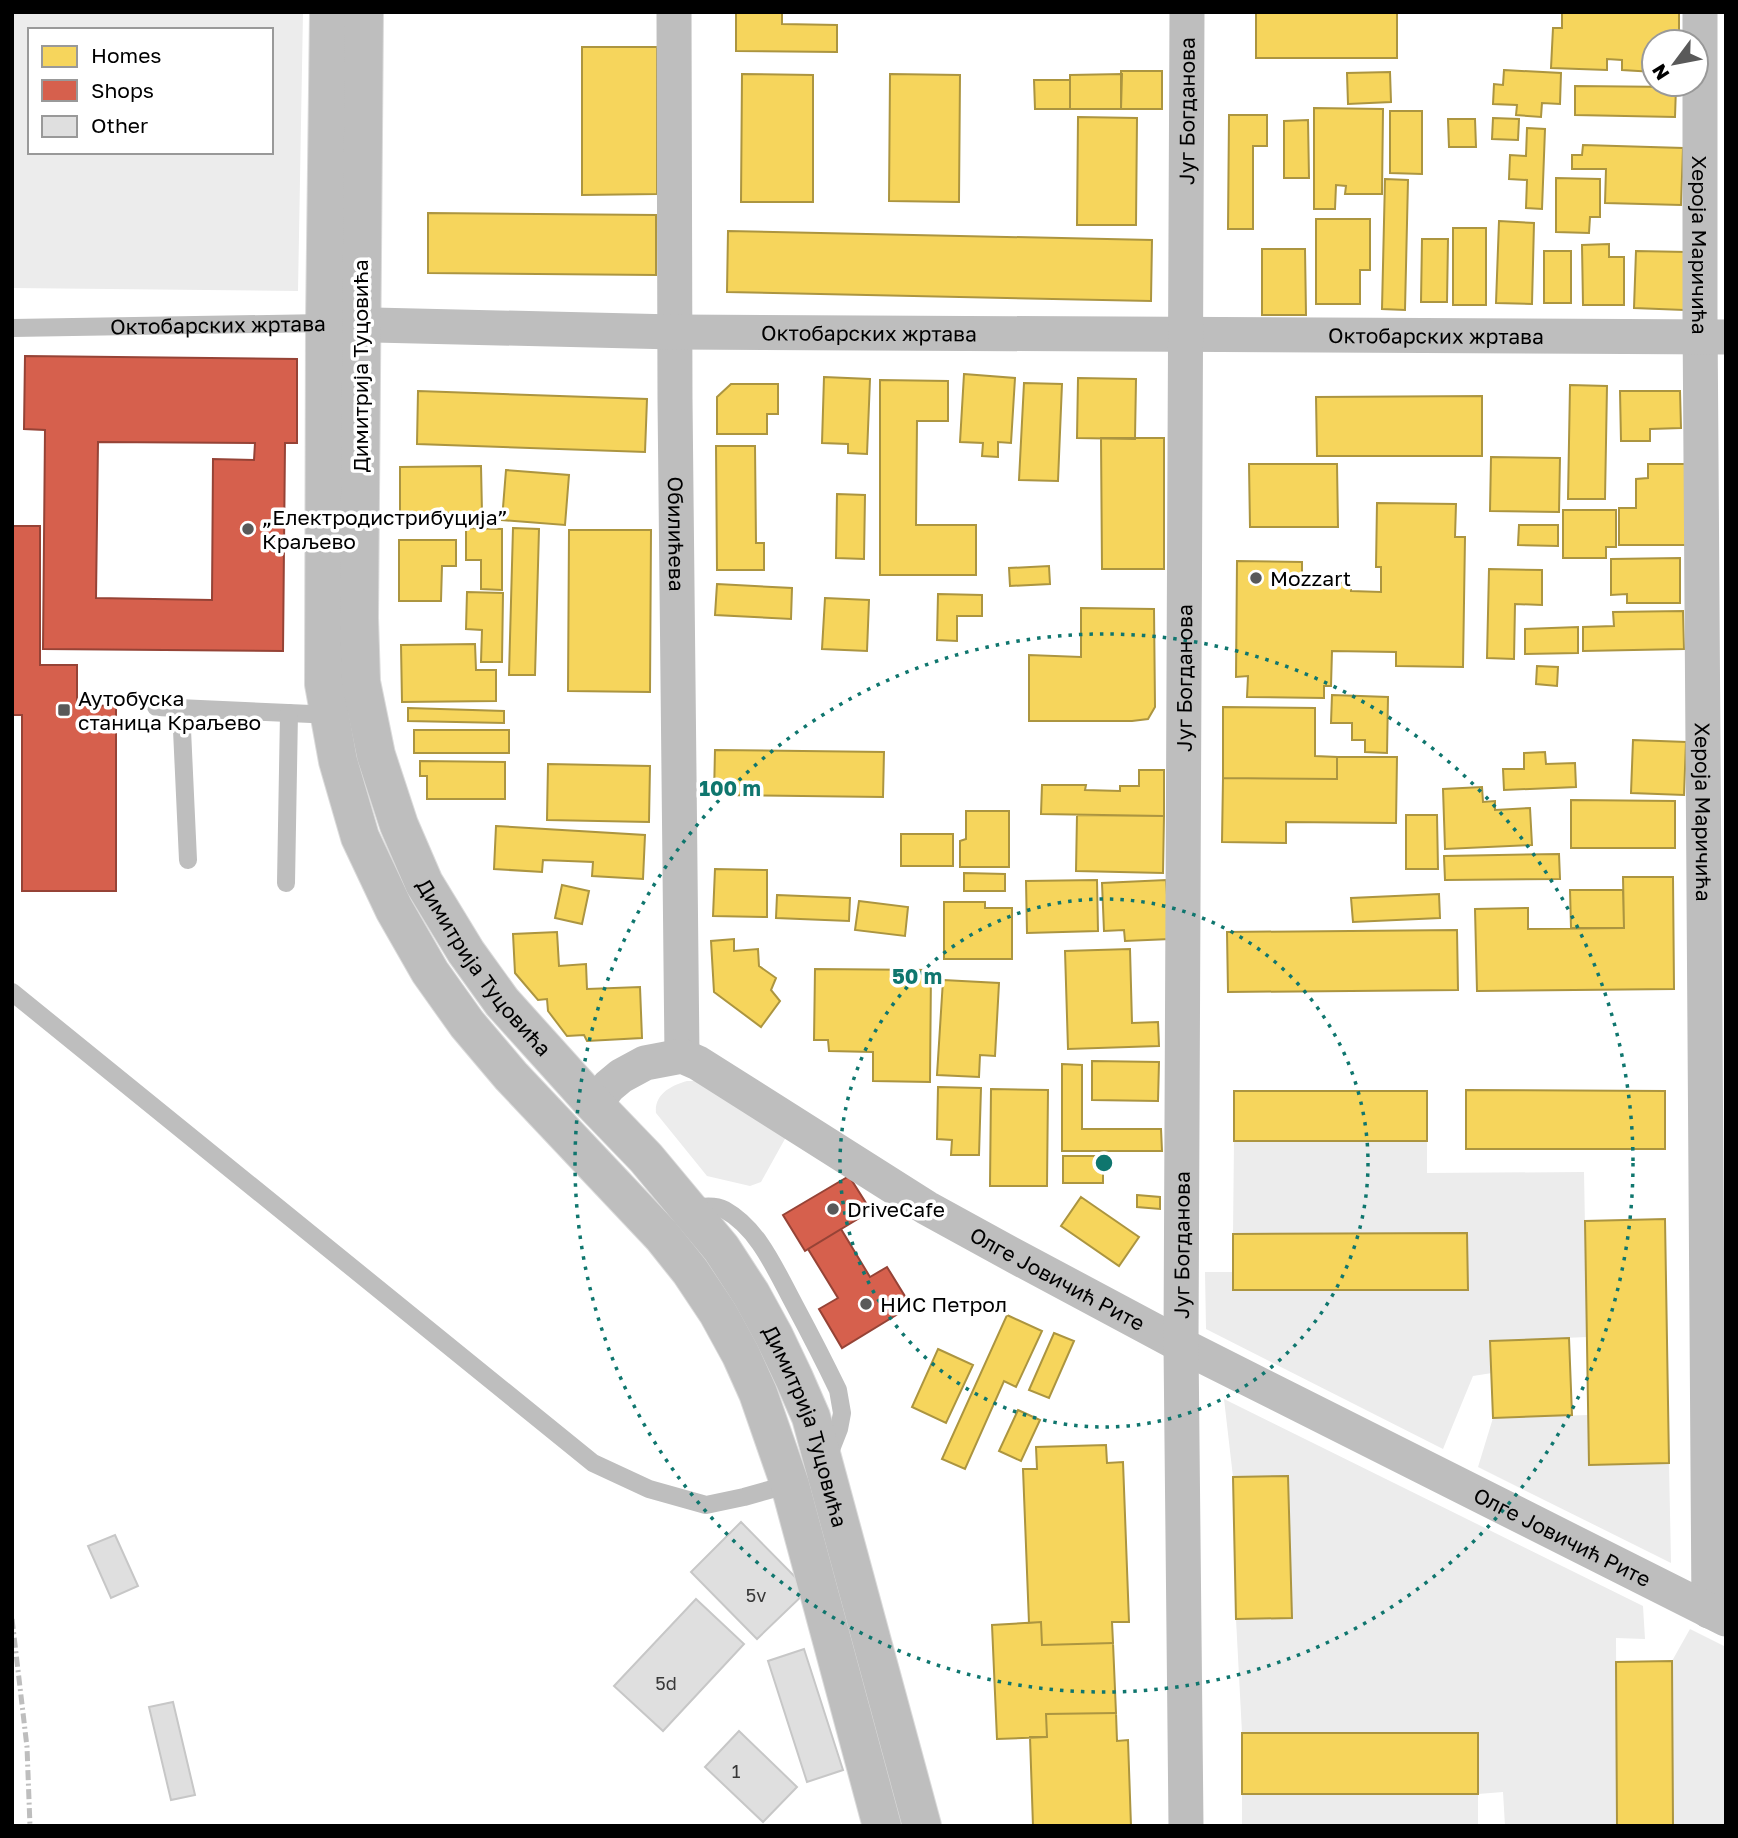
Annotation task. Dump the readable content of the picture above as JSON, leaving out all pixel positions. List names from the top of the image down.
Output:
{
  "streets": {
    "main road": ["Димитрија Туцовића"],
    "street": [
      "Југ Богданова",
      "Хероја Маричића",
      "Октобарских жртава",
      "Обилићева",
      "Олге Јовичић Рите"
    ]
  },
  "crossings": [
    ["Југ Богданова", "Октобарских жртава"],
    ["Југ Богданова", "Олге Јовичић Рите"],
    ["Хероја Маричића", "Октобарских жртава"],
    ["Хероја Маричића", "Олге Јовичић Рите"],
    ["Октобарских жртава", "Димитрија Туцовића"],
    ["Октобарских жртава", "Обилићева"],
    ["Обилићева", "Олге Јовичић Рите"]
  ],
  "places": {
    "other": [
      "„Електродистрибуција” Краљево",
      "Mozzart",
      "DriveCafe",
      "НИС Петрол"
    ],
    "transit": ["Аутобуска станица Краљево"]
  },
  "house_numbers": ["5v", "5d", "1"],
  "legend": ["Homes", "Shops", "Other"],
  "north": "bottom left",
  "rings": ["100 m", "50 m"]
}
